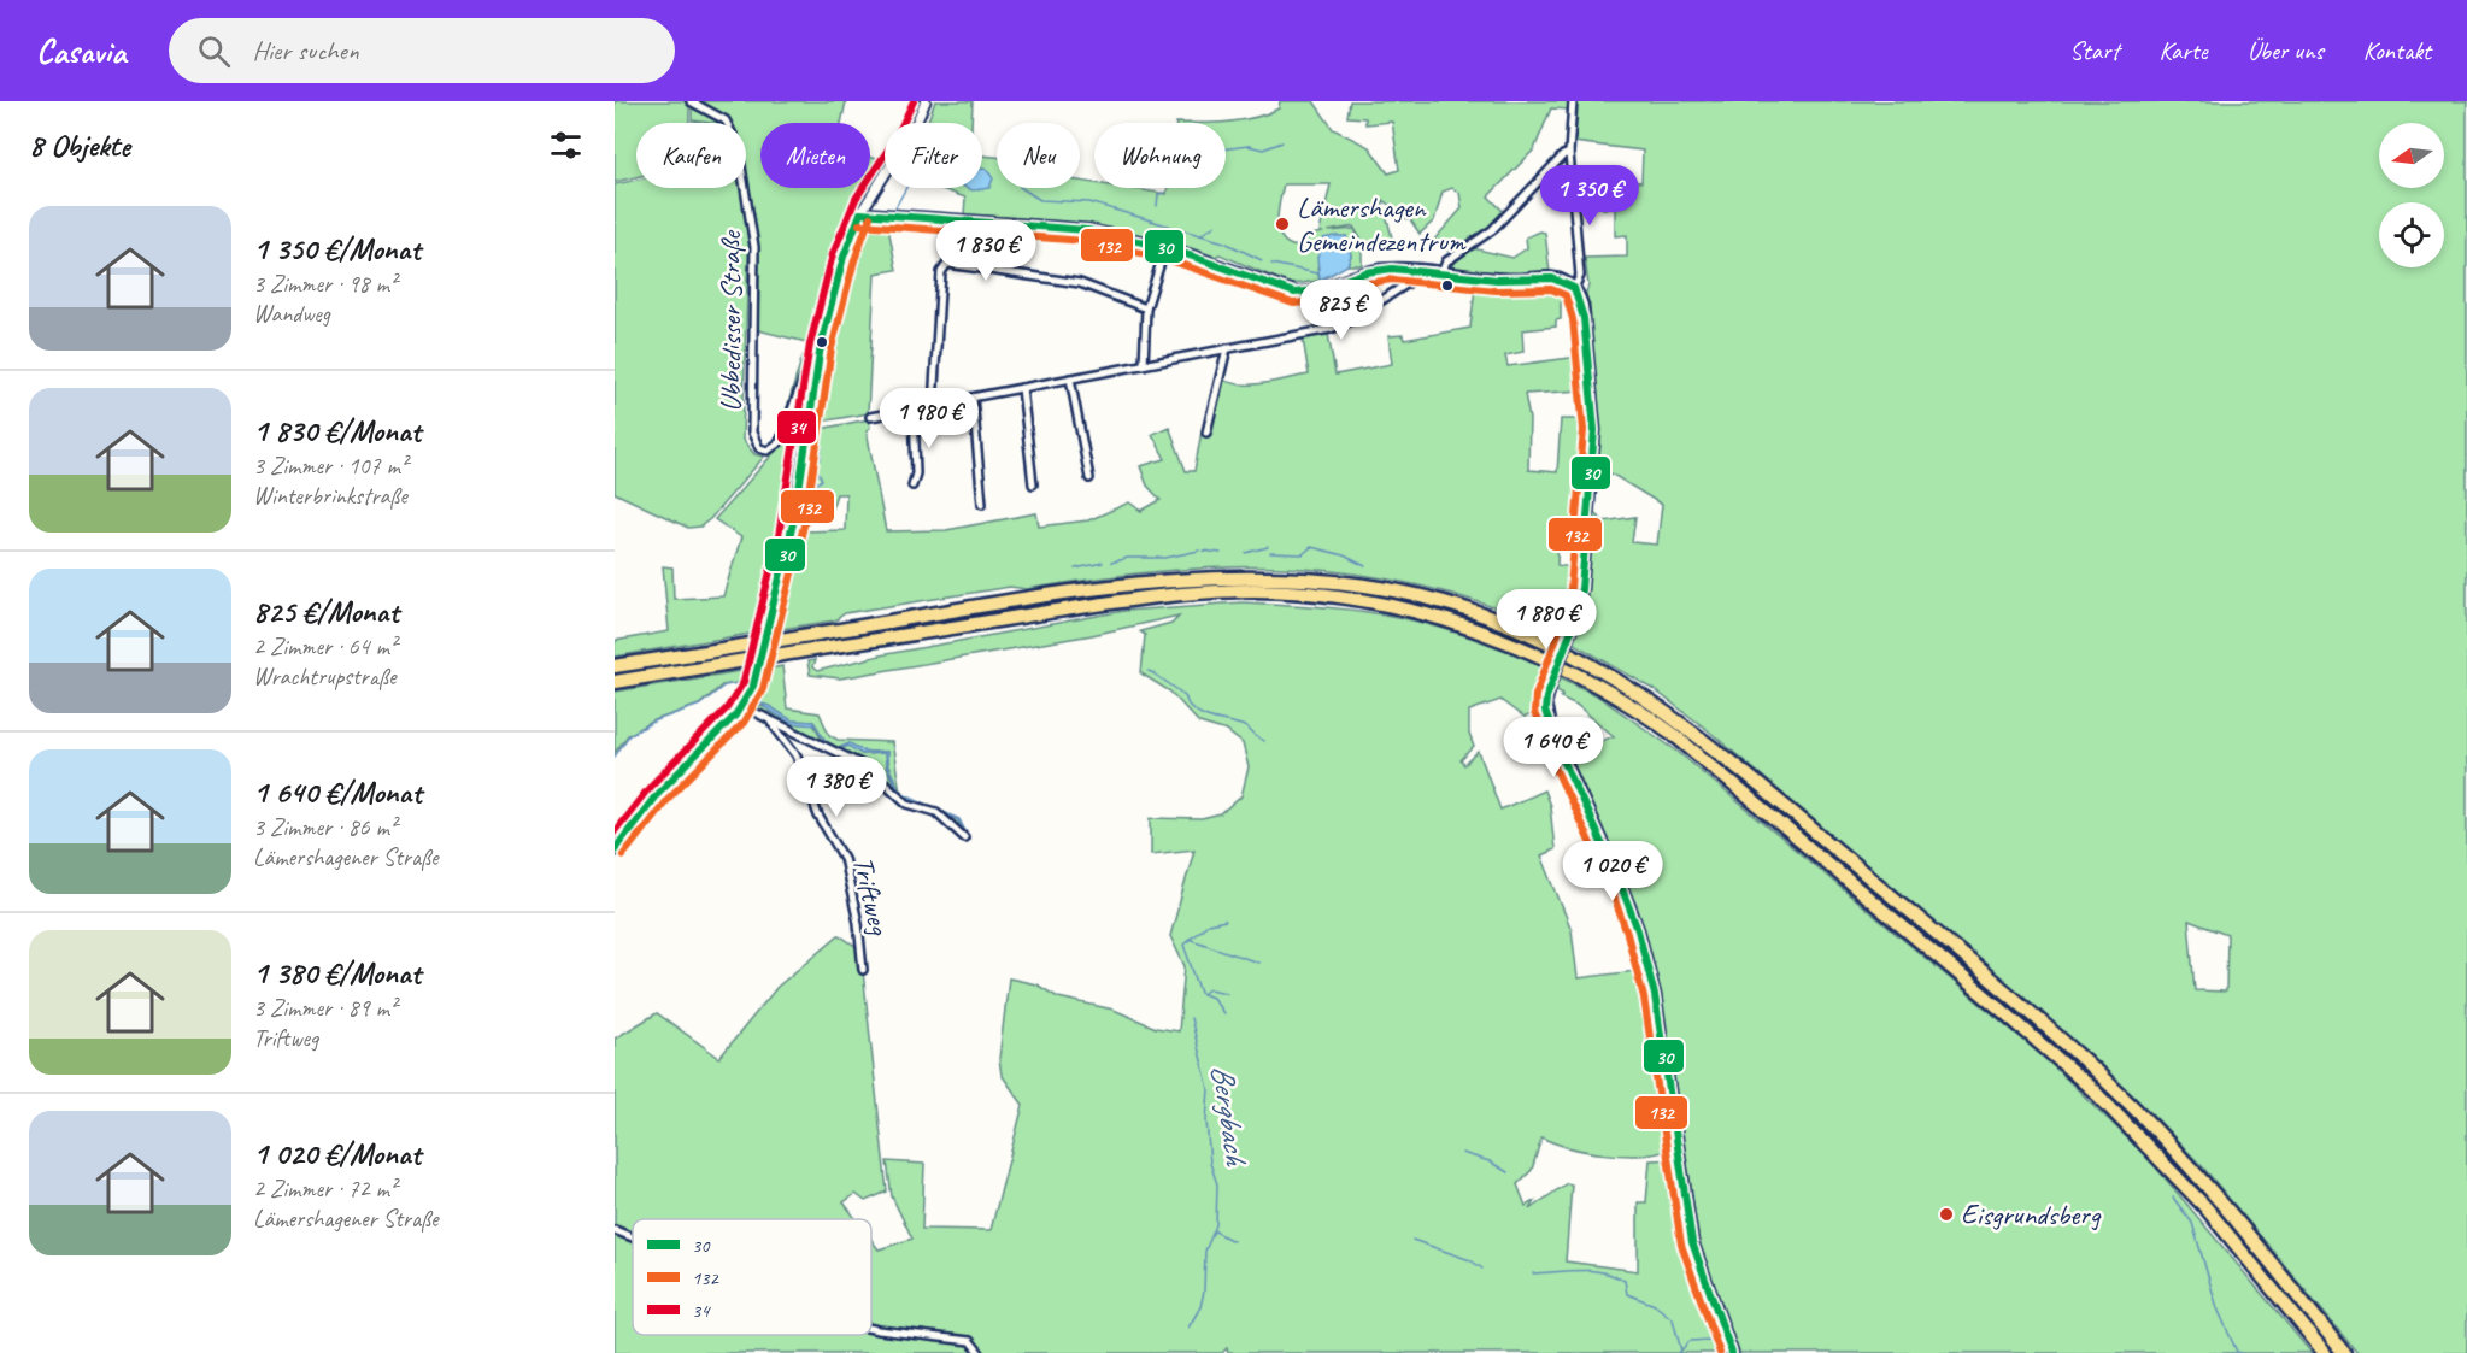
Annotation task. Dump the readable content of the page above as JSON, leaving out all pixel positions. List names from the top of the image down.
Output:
{
  "streets": {
    "street": ["Ubbedisser Straße", "Triftweg"]
  },
  "water": ["Bergbach"],
  "places": ["Lämershagen Gemeindezentrum", "Eisgrundsberg"],
  "lines": ["transit line 34", "transit line 30", "transit line 132"],
  "legend": ["30", "132", "34"],
  "north": "left",
  "page": {
    "header": "Casavia",
    "search": "Hier suchen",
    "nav": [
      "Start",
      "Karte",
      "Über uns",
      "Kontakt"
    ],
    "heading": "8 Objekte",
    "chip": [
      "Kaufen",
      "Mieten",
      "Filter",
      "Neu",
      "Wohnung"
    ],
    "price": [
      "1 350 €",
      "1 830 €",
      "825 €",
      "1 980 €",
      "1 880 €",
      "1 640 €",
      "1 380 €",
      "1 020 €"
    ],
    "list": [
      {
        "name": "1 350 €/Monat",
        "note": "3 Zimmer · 98 m² · Wandweg"
      },
      {
        "name": "1 830 €/Monat",
        "note": "3 Zimmer · 107 m² · Winterbrinkstraße"
      },
      {
        "name": "825 €/Monat",
        "note": "2 Zimmer · 64 m² · Wrachtrupstraße"
      },
      {
        "name": "1 640 €/Monat",
        "note": "3 Zimmer · 86 m² · Lämershagener Straße"
      },
      {
        "name": "1 380 €/Monat",
        "note": "3 Zimmer · 89 m² · Triftweg"
      },
      {
        "name": "1 020 €/Monat",
        "note": "2 Zimmer · 72 m² · Lämershagener Straße"
      }
    ]
  }
}
